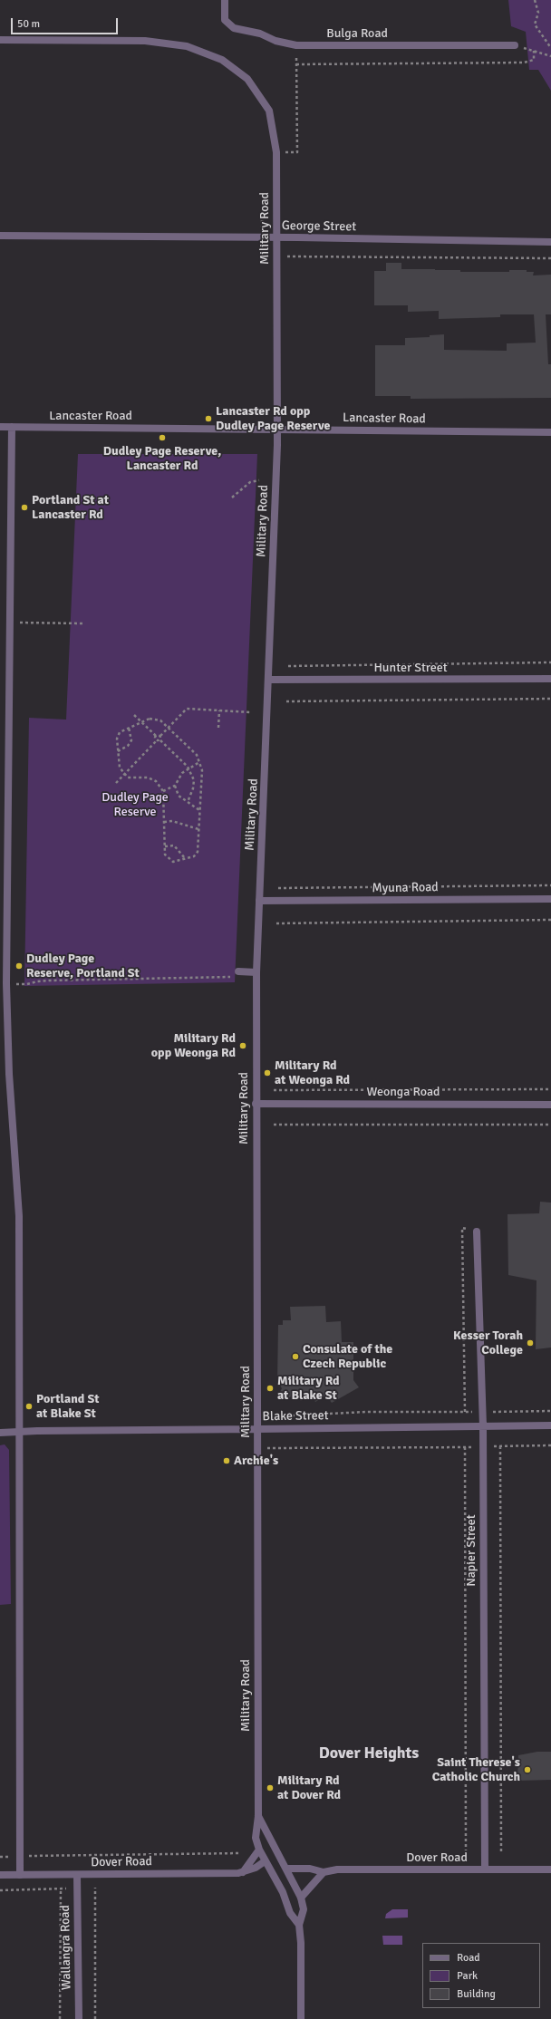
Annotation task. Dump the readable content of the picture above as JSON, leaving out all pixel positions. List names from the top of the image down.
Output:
{
  "streets": {
    "street": [
      "Bulga Road",
      "George Street",
      "Military Road",
      "Lancaster Road",
      "Hunter Street",
      "Myuna Road",
      "Weonga Road",
      "Blake Street",
      "Napier Street",
      "Dover Road",
      "Wallangra Road"
    ]
  },
  "crossings": [
    ["George Street", "Military Road"],
    ["Military Road", "Lancaster Road"],
    ["Military Road", "Hunter Street"],
    ["Military Road", "Myuna Road"],
    ["Military Road", "Weonga Road"],
    ["Military Road", "Blake Street"],
    ["Military Road", "Dover Road"],
    ["Blake Street", "Napier Street"],
    ["Napier Street", "Dover Road"],
    ["Dover Road", "Wallangra Road"]
  ],
  "districts": ["Dover Heights"],
  "parks": ["Dudley Page Reserve"],
  "places": [
    "Lancaster Rd opp Dudley Page Reserve",
    "Dudley Page Reserve, Lancaster Rd",
    "Portland St at Lancaster Rd",
    "Dudley Page Reserve, Portland St",
    "Military Rd opp Weonga Rd",
    "Military Rd at Weonga Rd",
    "Kesser Torah College",
    "Consulate of the Czech Republic",
    "Military Rd at Blake St",
    "Portland St at Blake St",
    "Archie's",
    "Saint Therese's Catholic Church",
    "Military Rd at Dover Rd"
  ],
  "legend": ["Road", "Park", "Building"],
  "scale_bar": "50 m"
}
